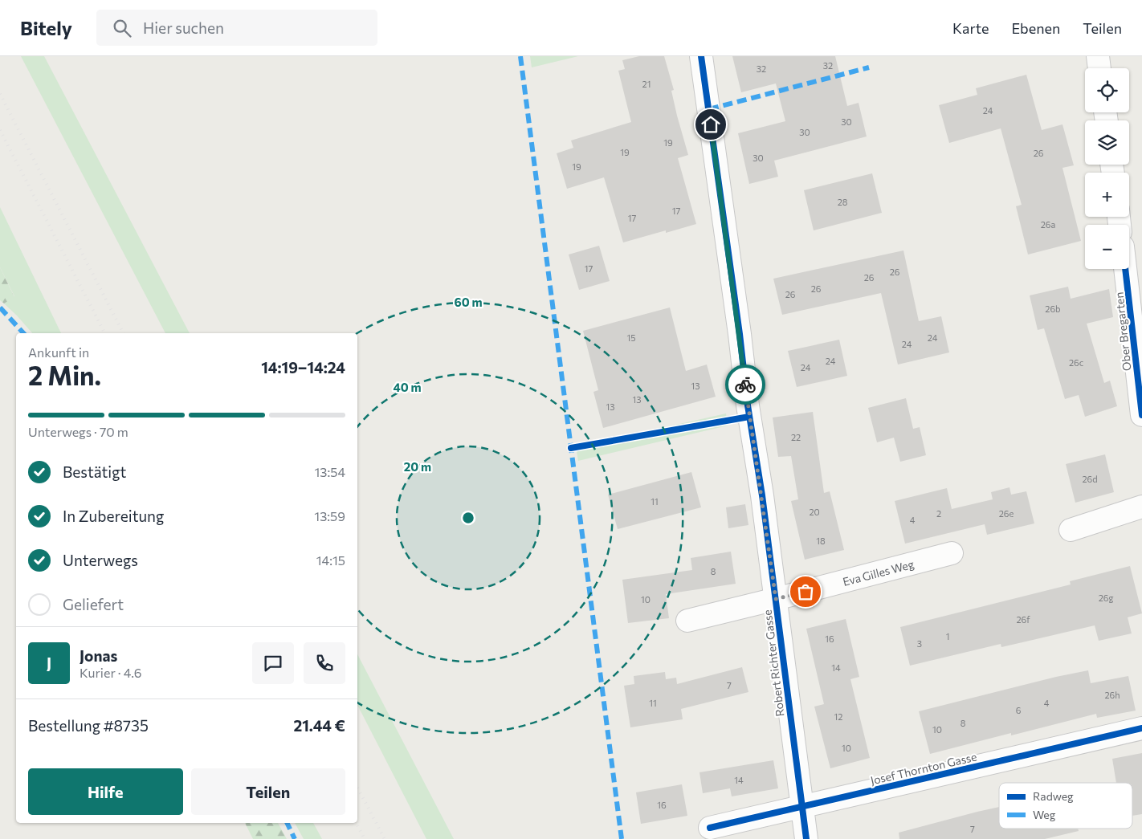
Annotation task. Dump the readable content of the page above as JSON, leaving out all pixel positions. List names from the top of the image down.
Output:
{
  "streets": {
    "street": [
      "Ober Bregarten",
      "Eva Gilles Weg",
      "Robert Richter Gasse",
      "Josef Thornton Gasse"
    ]
  },
  "crossings": [
    ["Eva Gilles Weg", "Robert Richter Gasse"],
    ["Robert Richter Gasse", "Josef Thornton Gasse"]
  ],
  "house_numbers": [
    "32",
    "32",
    "21",
    "24",
    "30",
    "30",
    "19",
    "19",
    "26",
    "30",
    "19",
    "28",
    "17",
    "17",
    "26a",
    "17",
    "26",
    "26",
    "26",
    "26",
    "26b",
    "15",
    "24",
    "24",
    "24",
    "26c",
    "24",
    "13",
    "13",
    "13",
    "22",
    "26d",
    "11",
    "20",
    "2",
    "26e",
    "4",
    "18",
    "8",
    "26g",
    "10",
    "26f",
    "1",
    "16",
    "3",
    "14",
    "7",
    "26h",
    "11",
    "4",
    "6",
    "12",
    "8",
    "10",
    "10",
    "14",
    "16",
    "7"
  ],
  "legend": ["Radweg", "Weg"],
  "page": {
    "header": "Bitely",
    "search": "Hier suchen",
    "nav": ["Karte", "Ebenen", "Teilen"],
    "map_buttons": ["+", "−"],
    "heading": ["2 Min.", "Ankunft in", "14:19–14:24"],
    "panel": [
      "Jonas",
      "Kurier · 4.6",
      "Bestellung #8735",
      "21.44 €"
    ],
    "bar": "Unterwegs · 70 m",
    "list": [
      ["Bestätigt", "13:54"],
      ["In Zubereitung", "13:59"],
      ["Unterwegs", "14:15"],
      "Geliefert"
    ],
    "round": "J",
    "buttons": ["Hilfe", "Teilen"]
  },
  "rings": ["60 m", "40 m", "20 m"]
}
